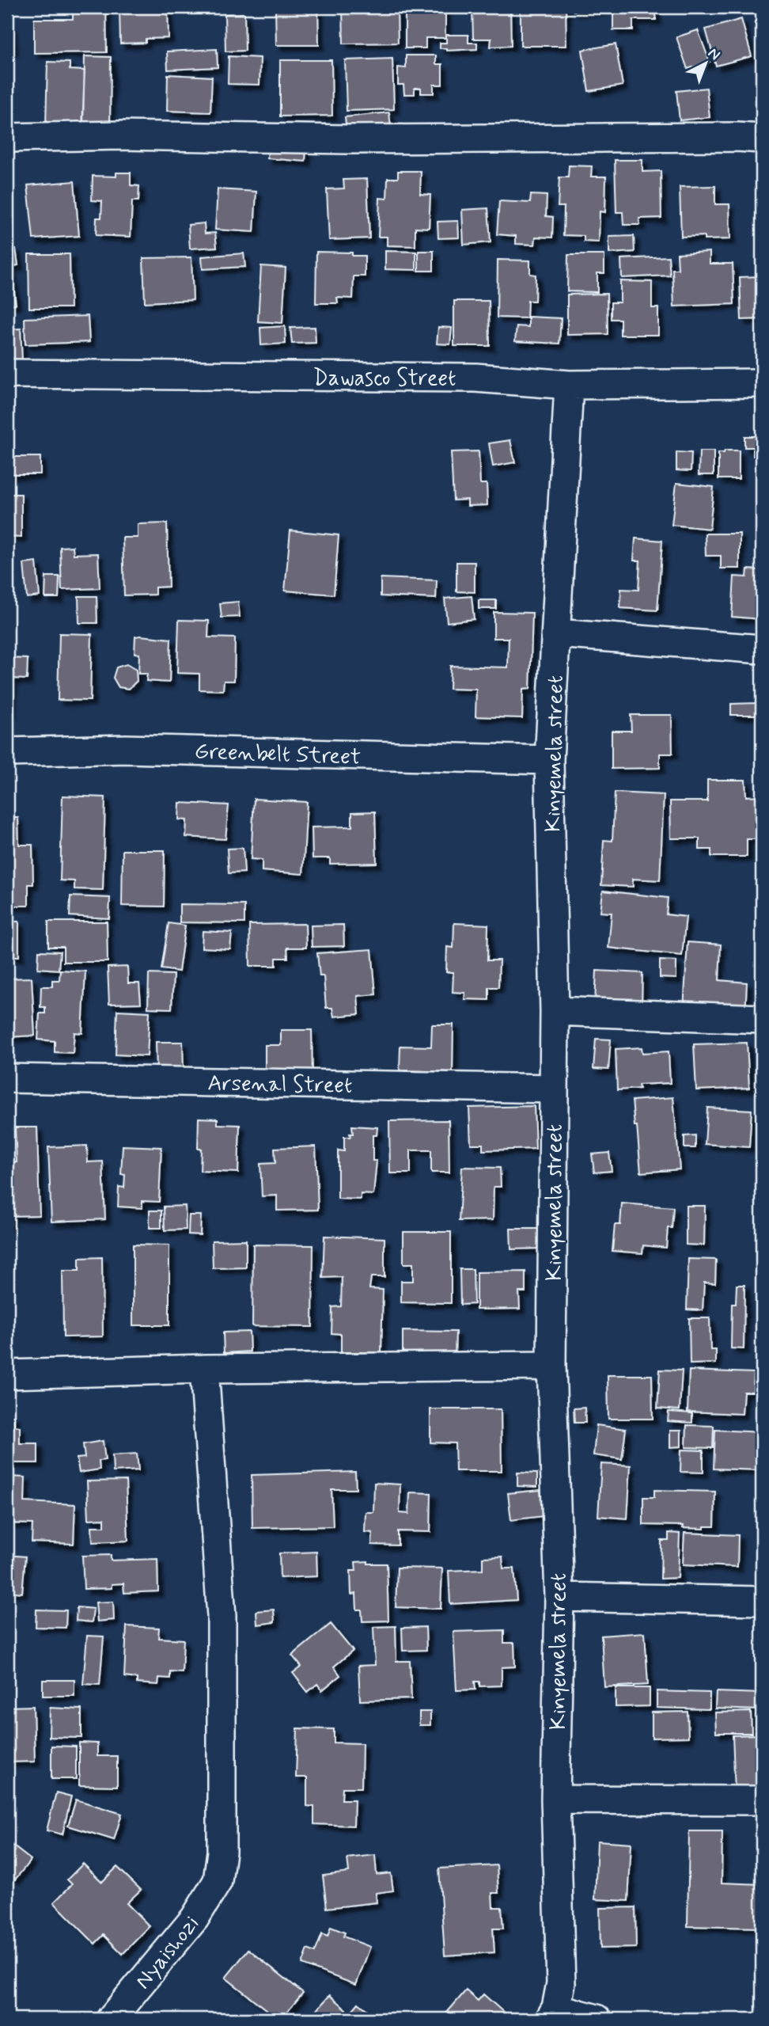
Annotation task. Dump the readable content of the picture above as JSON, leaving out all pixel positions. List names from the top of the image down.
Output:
{
  "streets": {
    "street": [
      "Dawasco Street",
      "Greenbelt Street",
      "Kinyemela street",
      "Arsenal Street",
      "Nyaishozi"
    ]
  },
  "crossings": [
    ["Dawasco Street", "Kinyemela street"],
    ["Greenbelt Street", "Kinyemela street"],
    ["Kinyemela street", "Arsenal Street"]
  ],
  "north": "top right"
}
